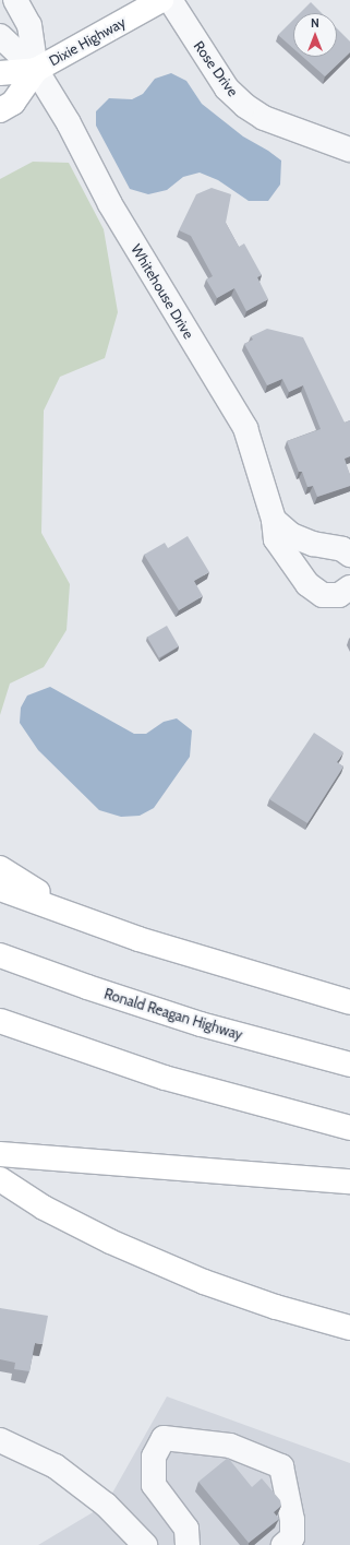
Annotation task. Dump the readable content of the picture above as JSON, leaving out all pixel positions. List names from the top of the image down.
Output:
{
  "streets": {
    "main road": ["Dixie Highway", "Ronald Reagan Highway"],
    "street": ["Rose Drive", "Whitehouse Drive"]
  },
  "crossings": [
    ["Dixie Highway", "Whitehouse Drive"]
  ],
  "north": "top"
}
